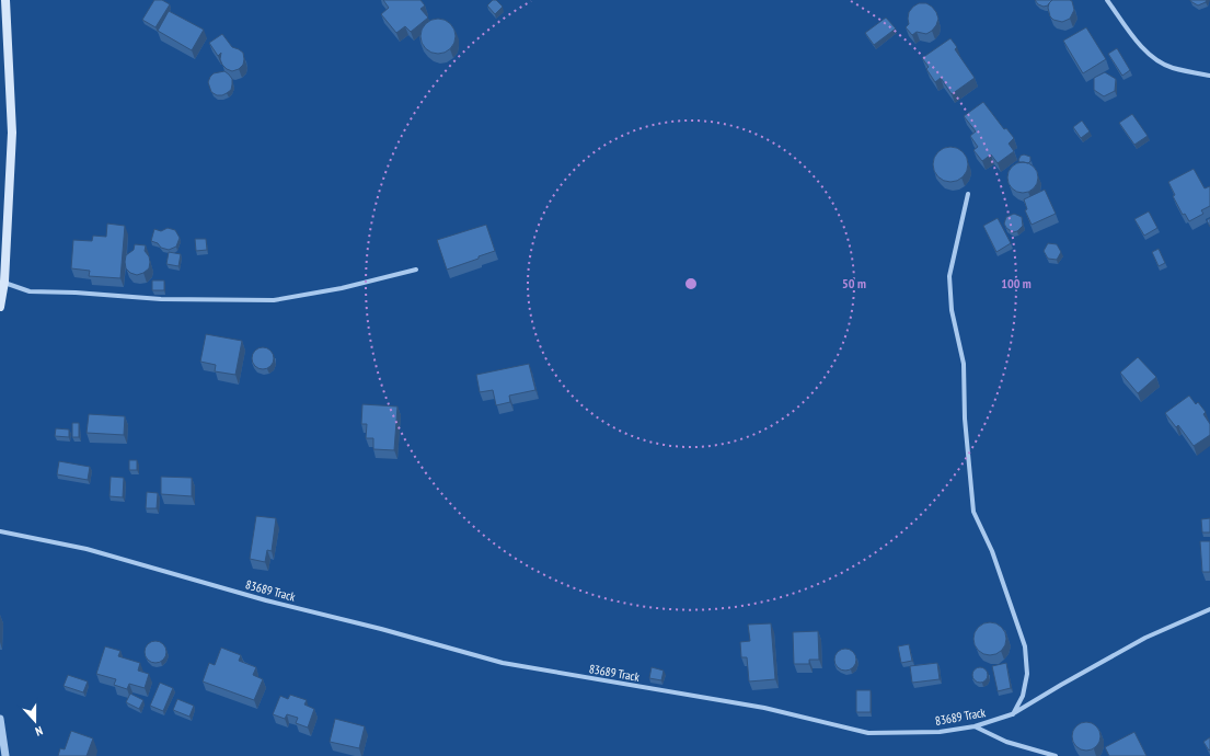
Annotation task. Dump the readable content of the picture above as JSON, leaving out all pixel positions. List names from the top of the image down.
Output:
{
  "streets": {
    "street": ["83689 Track"]
  },
  "north": "bottom",
  "rings": ["50 m", "100 m"]
}
